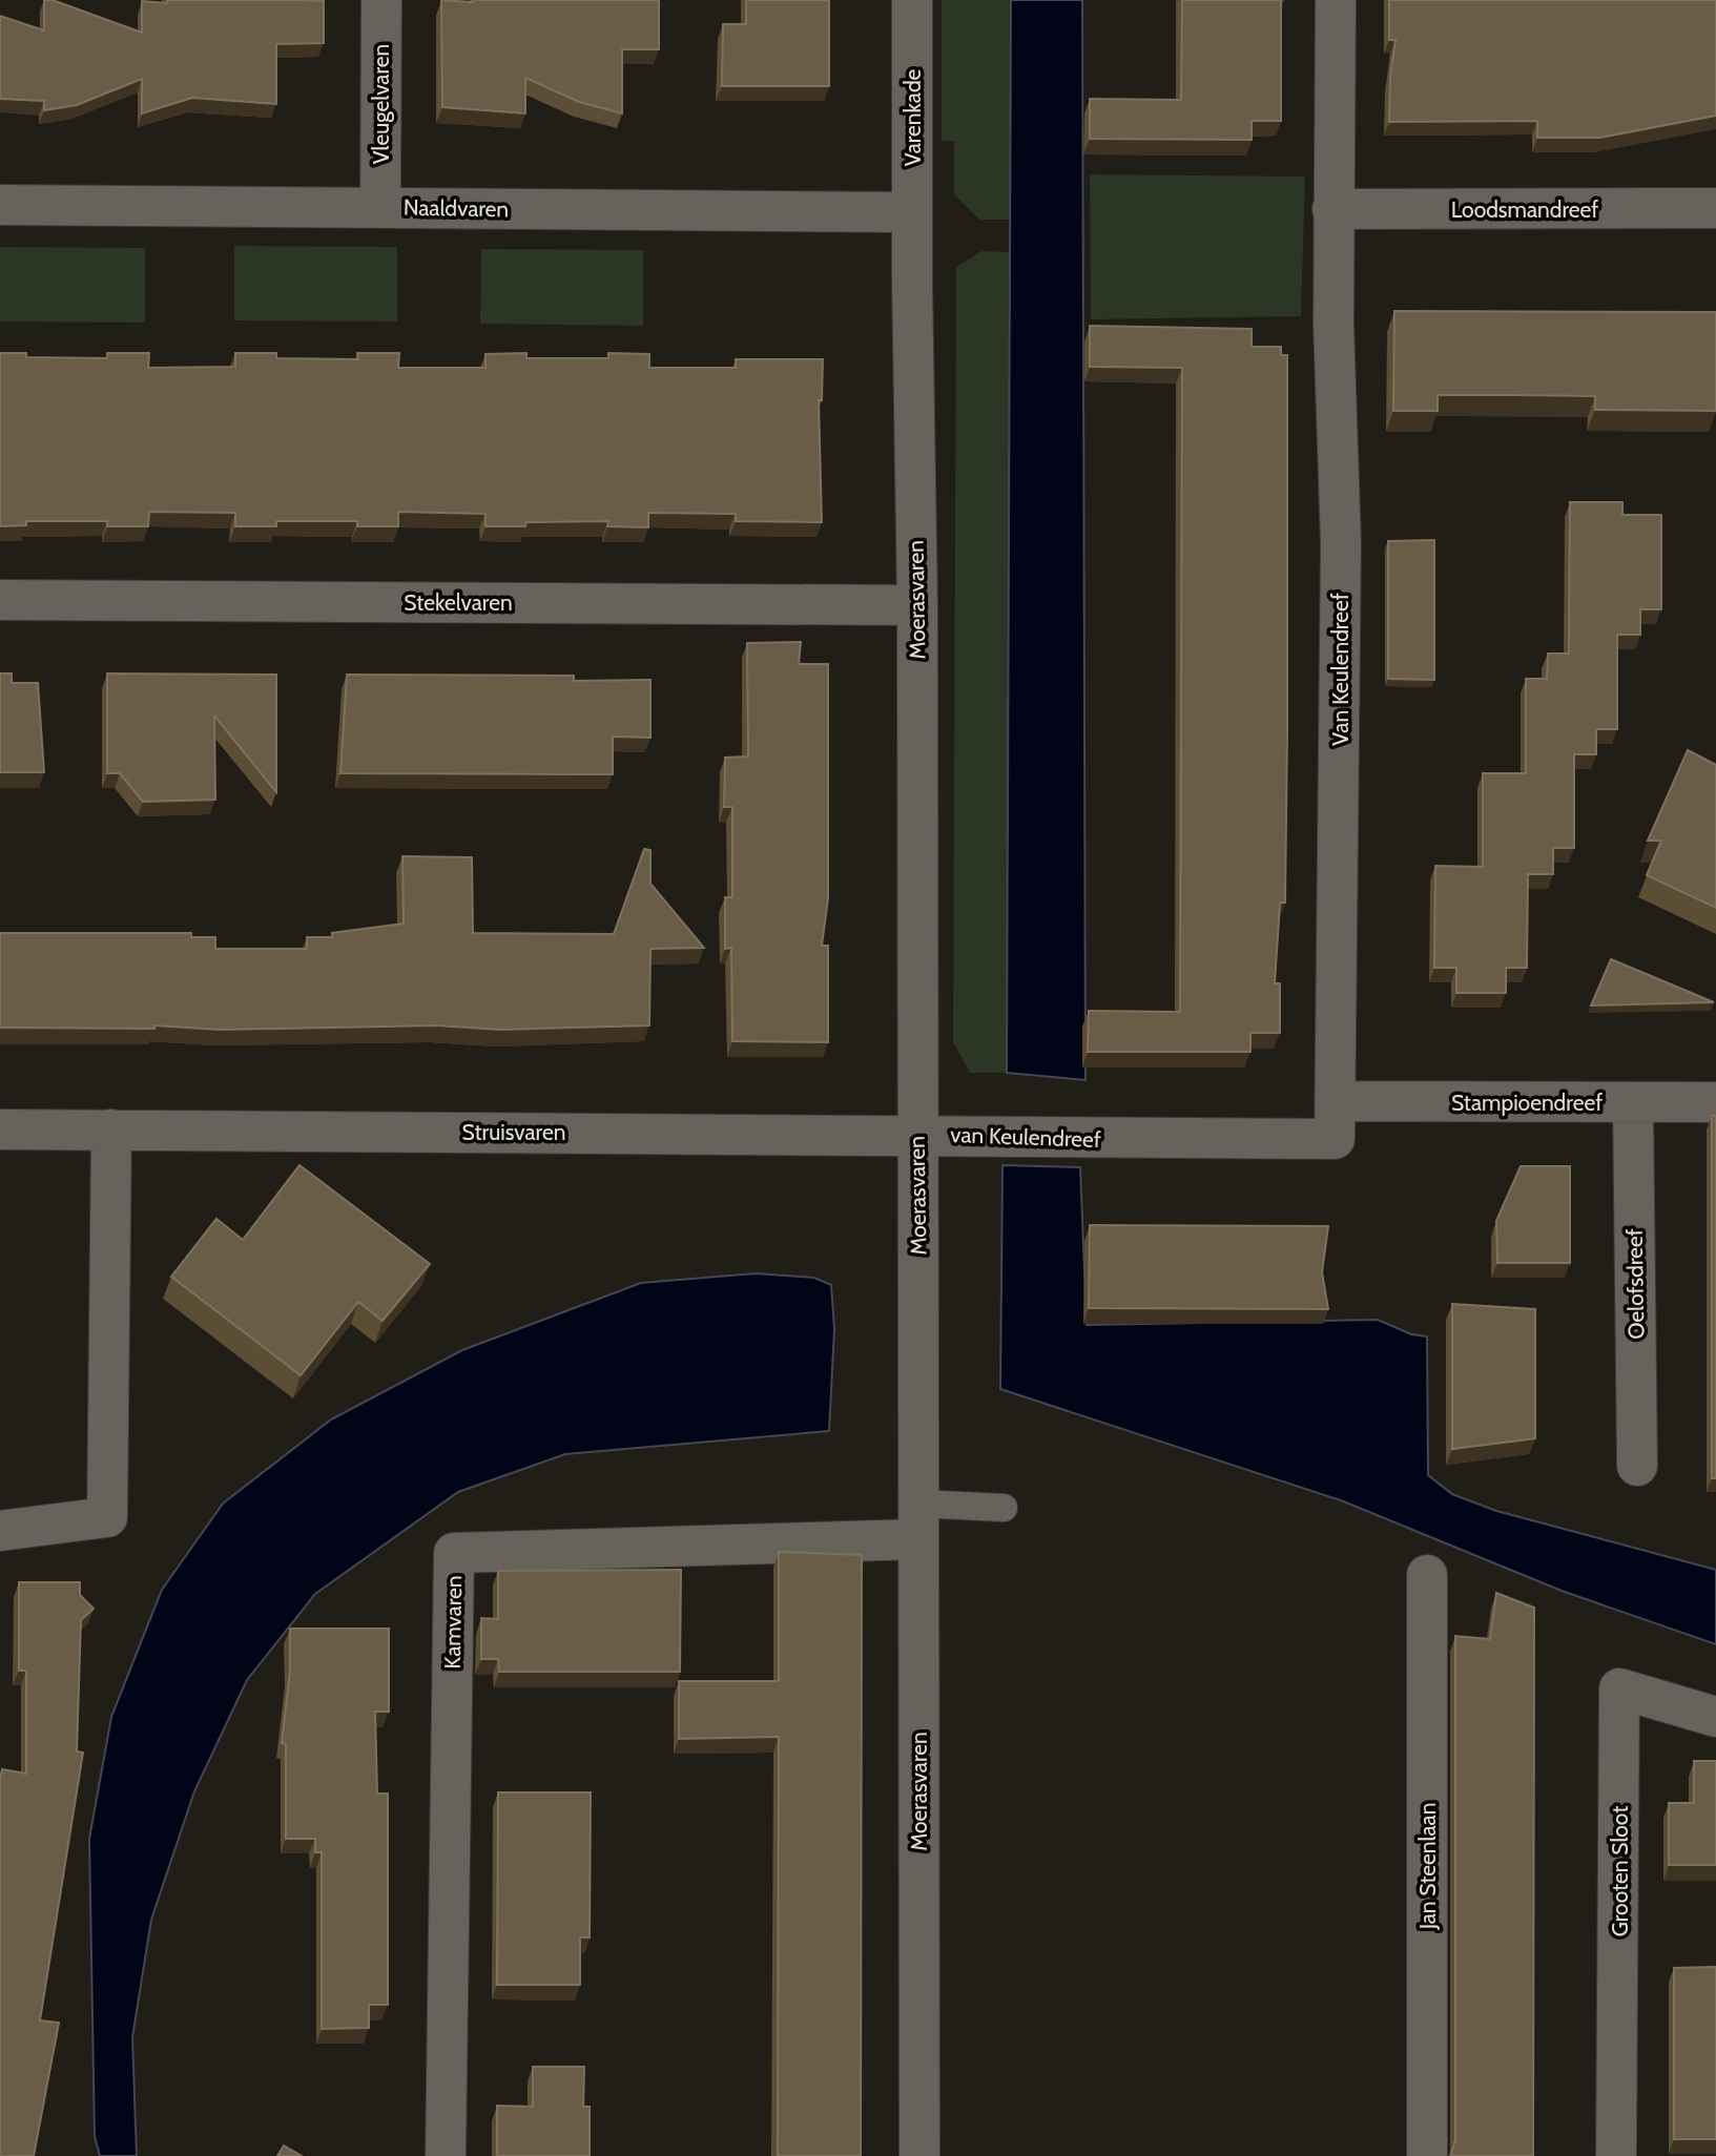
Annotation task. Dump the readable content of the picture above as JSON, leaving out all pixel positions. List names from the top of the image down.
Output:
{
  "streets": {
    "street": [
      "Vleugelvaren",
      "Varenkade",
      "Naaldvaren",
      "Loodsmandreef",
      "Moerasvaren",
      "Stekelvaren",
      "Van Keulendreef",
      "Stampioendreef",
      "Struisvaren",
      "van Keulendreef",
      "Oelofsdreef",
      "Kamvaren",
      "Jan Steenlaan",
      "Grooten Sloot"
    ]
  },
  "crossings": [
    ["Vleugelvaren", "Naaldvaren"],
    ["Varenkade", "Naaldvaren"],
    ["Varenkade", "Moerasvaren"],
    ["Naaldvaren", "Moerasvaren"],
    ["Loodsmandreef", "Van Keulendreef"],
    ["Moerasvaren", "Stekelvaren"],
    ["Moerasvaren", "Struisvaren"],
    ["Moerasvaren", "van Keulendreef"],
    ["Moerasvaren", "Kamvaren"],
    ["Van Keulendreef", "Stampioendreef"],
    ["Van Keulendreef", "van Keulendreef"],
    ["Stampioendreef", "Oelofsdreef"],
    ["Struisvaren", "van Keulendreef"]
  ]
}
